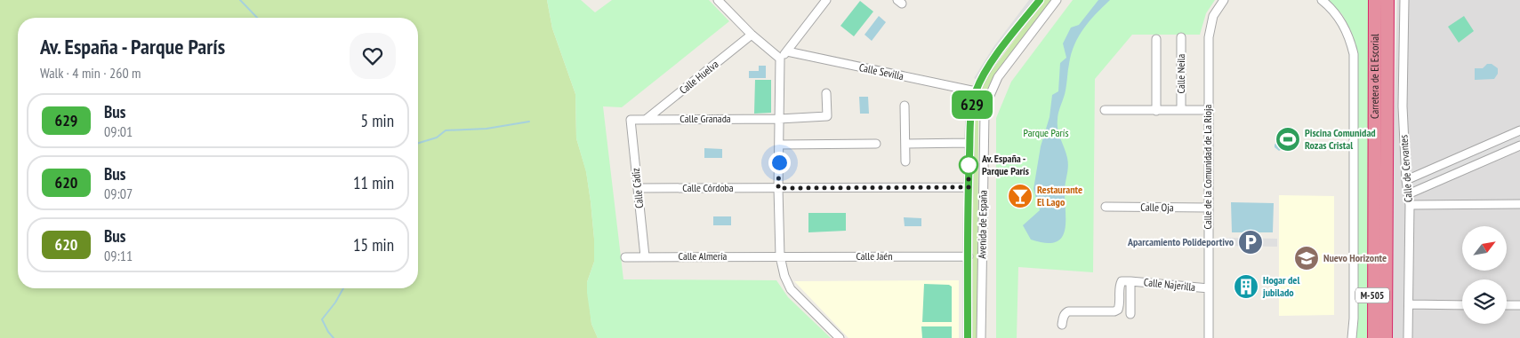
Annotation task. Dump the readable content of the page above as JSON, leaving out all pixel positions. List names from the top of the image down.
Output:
{
  "streets": {
    "highway": ["Carretera de El Escorial", "M-505"],
    "street": [
      "Calle Sevilla",
      "Calle Neila",
      "Calle Huelva",
      "Calle Granada",
      "Calle de la Comunidad de La Rioja",
      "Calle de Cervantes",
      "Calle Cádiz",
      "Calle Córdoba",
      "Calle Oja",
      "Avenida de España",
      "Calle Almería",
      "Calle Jaén",
      "Calle Najerilla"
    ]
  },
  "crossings": [
    ["Calle Sevilla", "Avenida de España"],
    ["Calle Neila", "Calle de la Comunidad de La Rioja"],
    ["Carretera de El Escorial", "M-505"],
    ["Calle Huelva", "Calle Granada"],
    ["Calle Granada", "Calle Cádiz"],
    ["Calle de la Comunidad de La Rioja", "Calle Oja"],
    ["Calle de la Comunidad de La Rioja", "Calle Najerilla"],
    ["Calle Cádiz", "Calle Córdoba"],
    ["Calle Cádiz", "Calle Almería"],
    ["Calle Córdoba", "Avenida de España"],
    ["Avenida de España", "Calle Jaén"],
    ["Calle Almería", "Calle Jaén"]
  ],
  "parks": ["Parque París"],
  "places": {
    "sports": ["Piscina Comunidad Rozas Cristal"],
    "other": ["Av. España - Parque París"],
    "bar": ["Restaurante El Lago"],
    "parking": ["Aparcamiento Polideportivo"],
    "school or university": ["Nuevo Horizonte"],
    "building": ["Hogar del jubilado"]
  },
  "lines": ["bus line 629"],
  "north": "top right",
  "page": {
    "on_map": "629",
    "heading": ["Av. España - Parque París", "Walk · 4 min · 260 m"],
    "list": [
      {
        "mark": "629",
        "name": "Bus",
        "note": "09:01",
        "value": "5 min"
      },
      {
        "mark": "620",
        "name": "Bus",
        "note": "09:07",
        "value": "11 min"
      },
      {
        "mark": "620",
        "name": "Bus",
        "note": "09:11",
        "value": "15 min"
      }
    ]
  }
}
